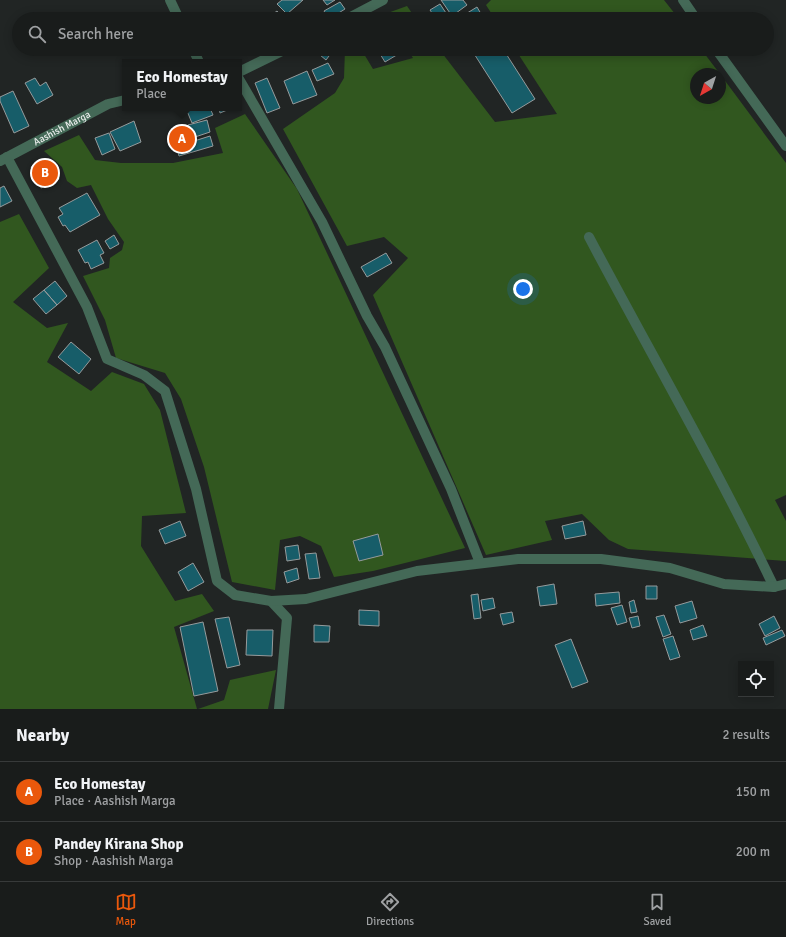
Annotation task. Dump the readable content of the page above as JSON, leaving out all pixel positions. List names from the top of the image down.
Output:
{
  "streets": {
    "street": ["Aashish Marga"]
  },
  "north": "bottom left",
  "page": {
    "search": "Search here",
    "popup": ["Eco Homestay", "Place"],
    "pins": ["A", "B"],
    "heading": ["Nearby", "2 results"],
    "list": [
      {
        "mark": "A",
        "name": "Eco Homestay",
        "note": "Place · Aashish Marga",
        "value": "150 m"
      },
      {
        "mark": "B",
        "name": "Pandey Kirana Shop",
        "note": "Shop · Aashish Marga",
        "value": "200 m"
      }
    ],
    "nav": ["Map", "Directions", "Saved"]
  }
}
